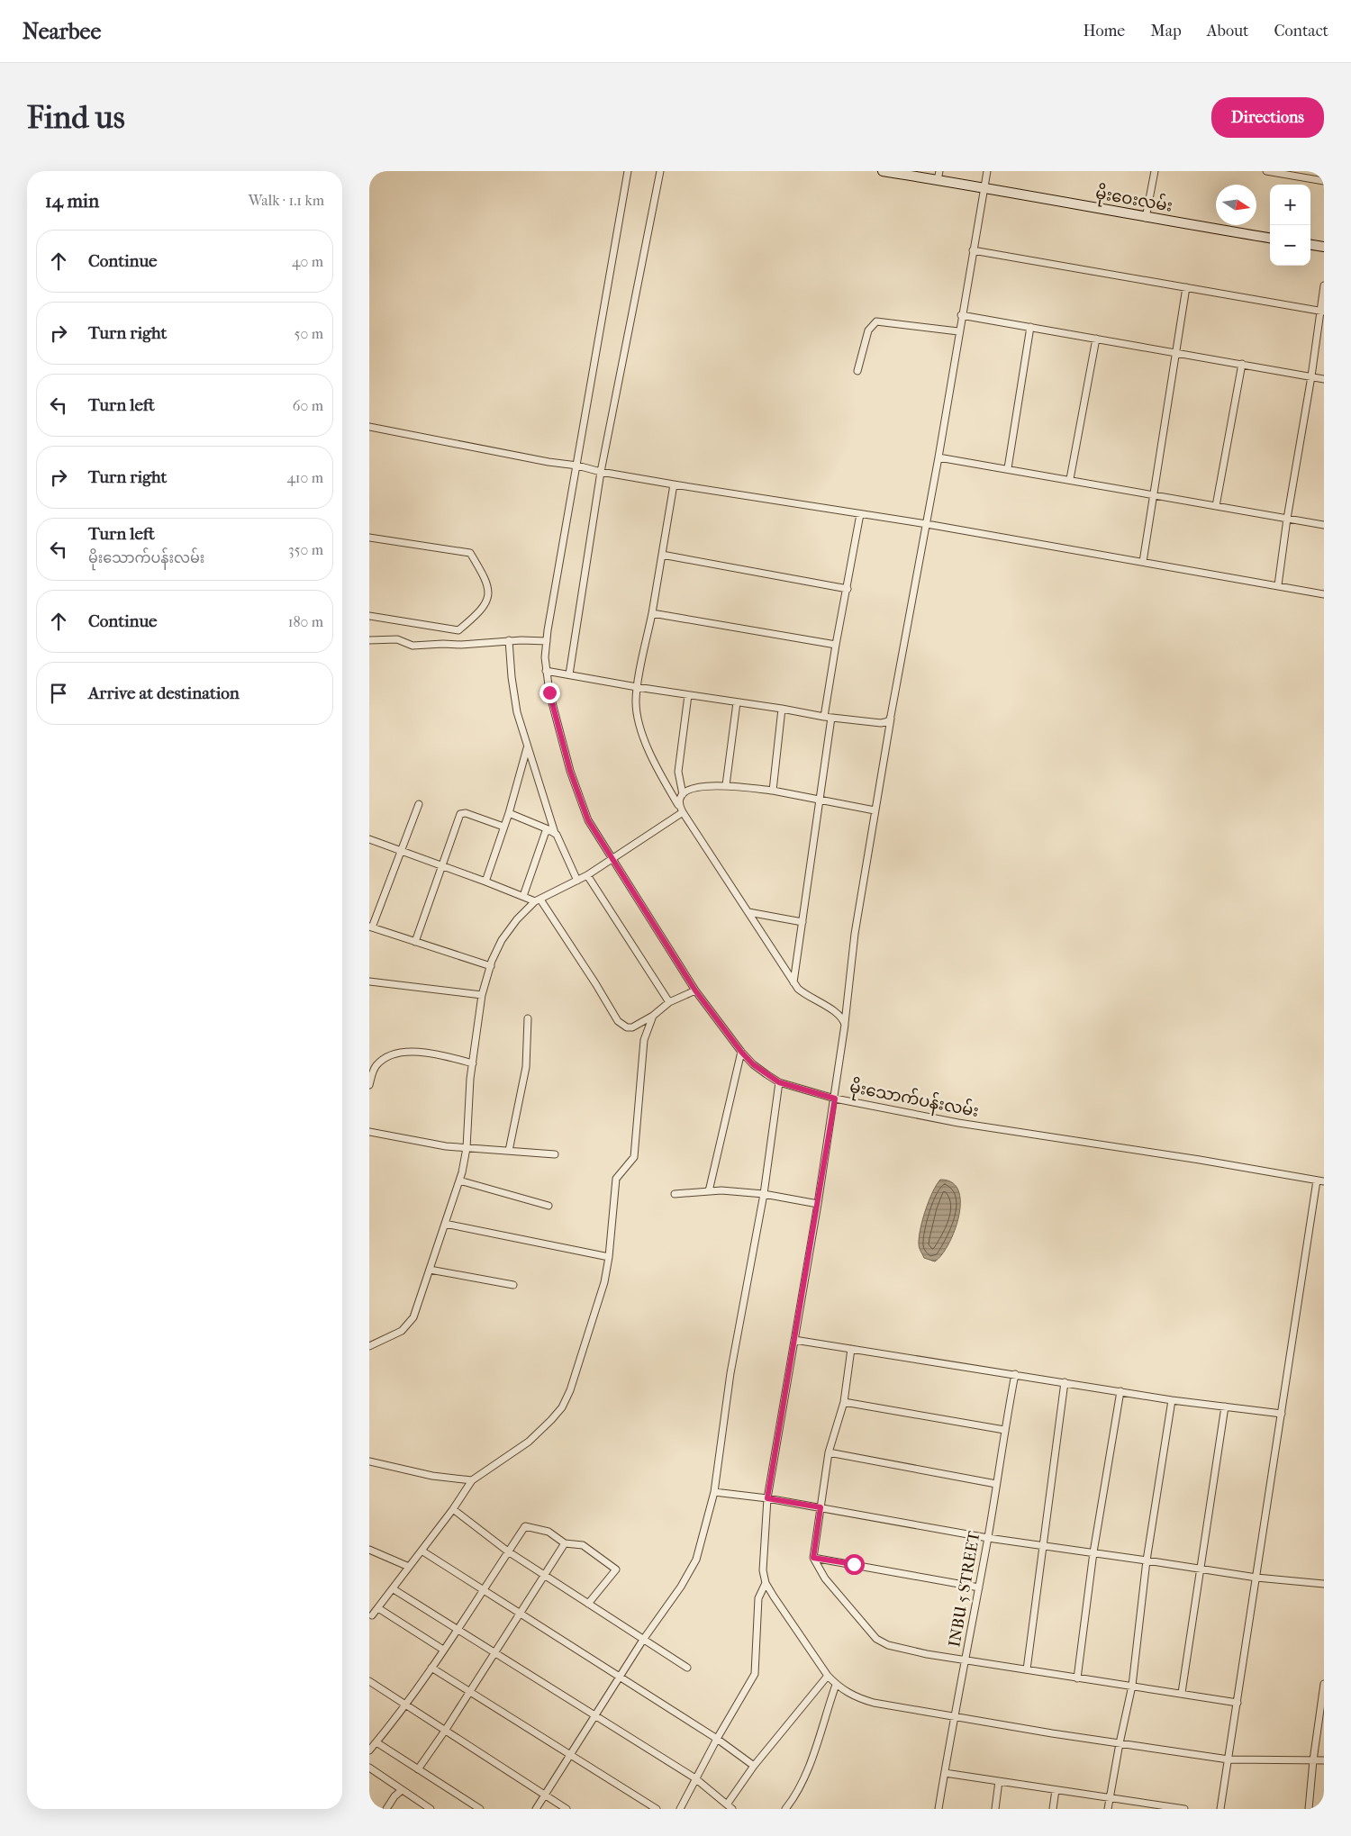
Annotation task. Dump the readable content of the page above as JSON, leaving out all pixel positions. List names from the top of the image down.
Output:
{
  "streets": {
    "street": ["မိုးဝေးလမ်း", "မိုးသောက်ပန်းလမ်း", "INBU 5 STREET"]
  },
  "north": "right",
  "page": {
    "header": "Nearbee",
    "nav": [
      "Home",
      "Map",
      "About",
      "Contact"
    ],
    "buttons": "Directions",
    "title": "Find us",
    "heading": ["14 min", "Walk · 1.1 km"],
    "map_buttons": ["+", "−"],
    "list": [
      ["Continue", "40 m"],
      ["Turn right", "50 m"],
      ["Turn left", "60 m"],
      ["Turn right", "410 m"],
      ["Turn left", "မိုးသောက်ပန်းလမ်း", "350 m"],
      ["Continue", "180 m"],
      "Arrive at destination"
    ]
  }
}
